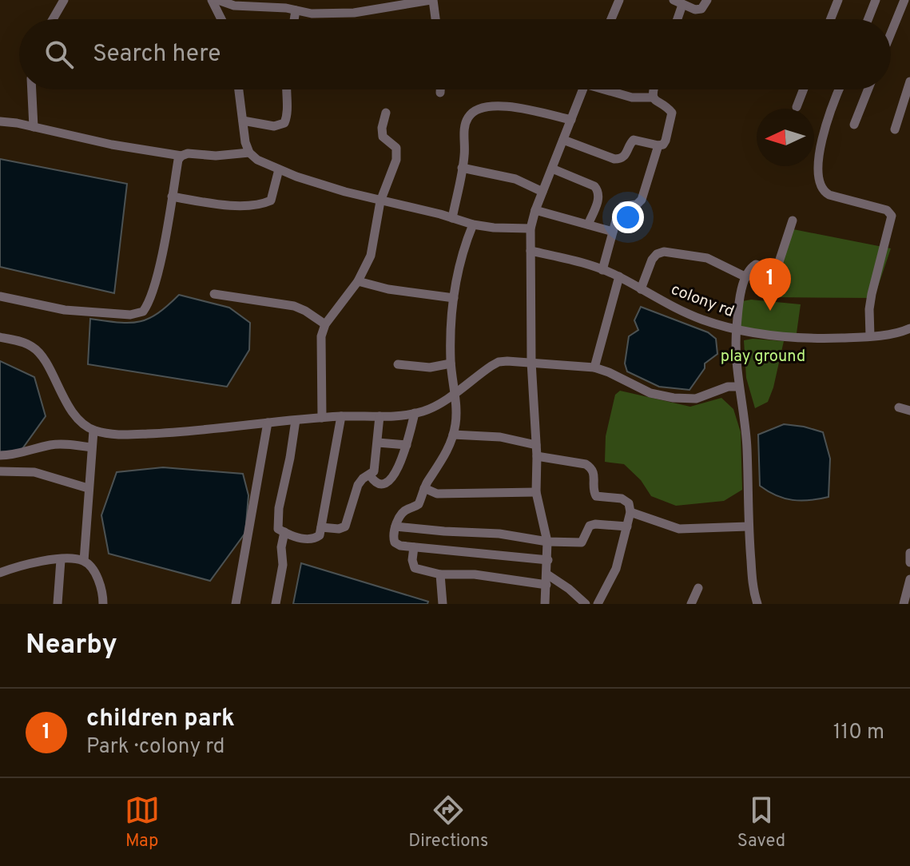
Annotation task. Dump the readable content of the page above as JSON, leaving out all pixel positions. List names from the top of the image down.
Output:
{
  "streets": {
    "street": ["colony rd"]
  },
  "parks": ["play ground"],
  "north": "left",
  "page": {
    "search": "Search here",
    "pins": "1",
    "heading": "Nearby",
    "list": [
      {
        "mark": "1",
        "name": "children park",
        "note": "Park · colony rd",
        "value": "110 m"
      }
    ],
    "nav": ["Map", "Directions", "Saved"]
  }
}
